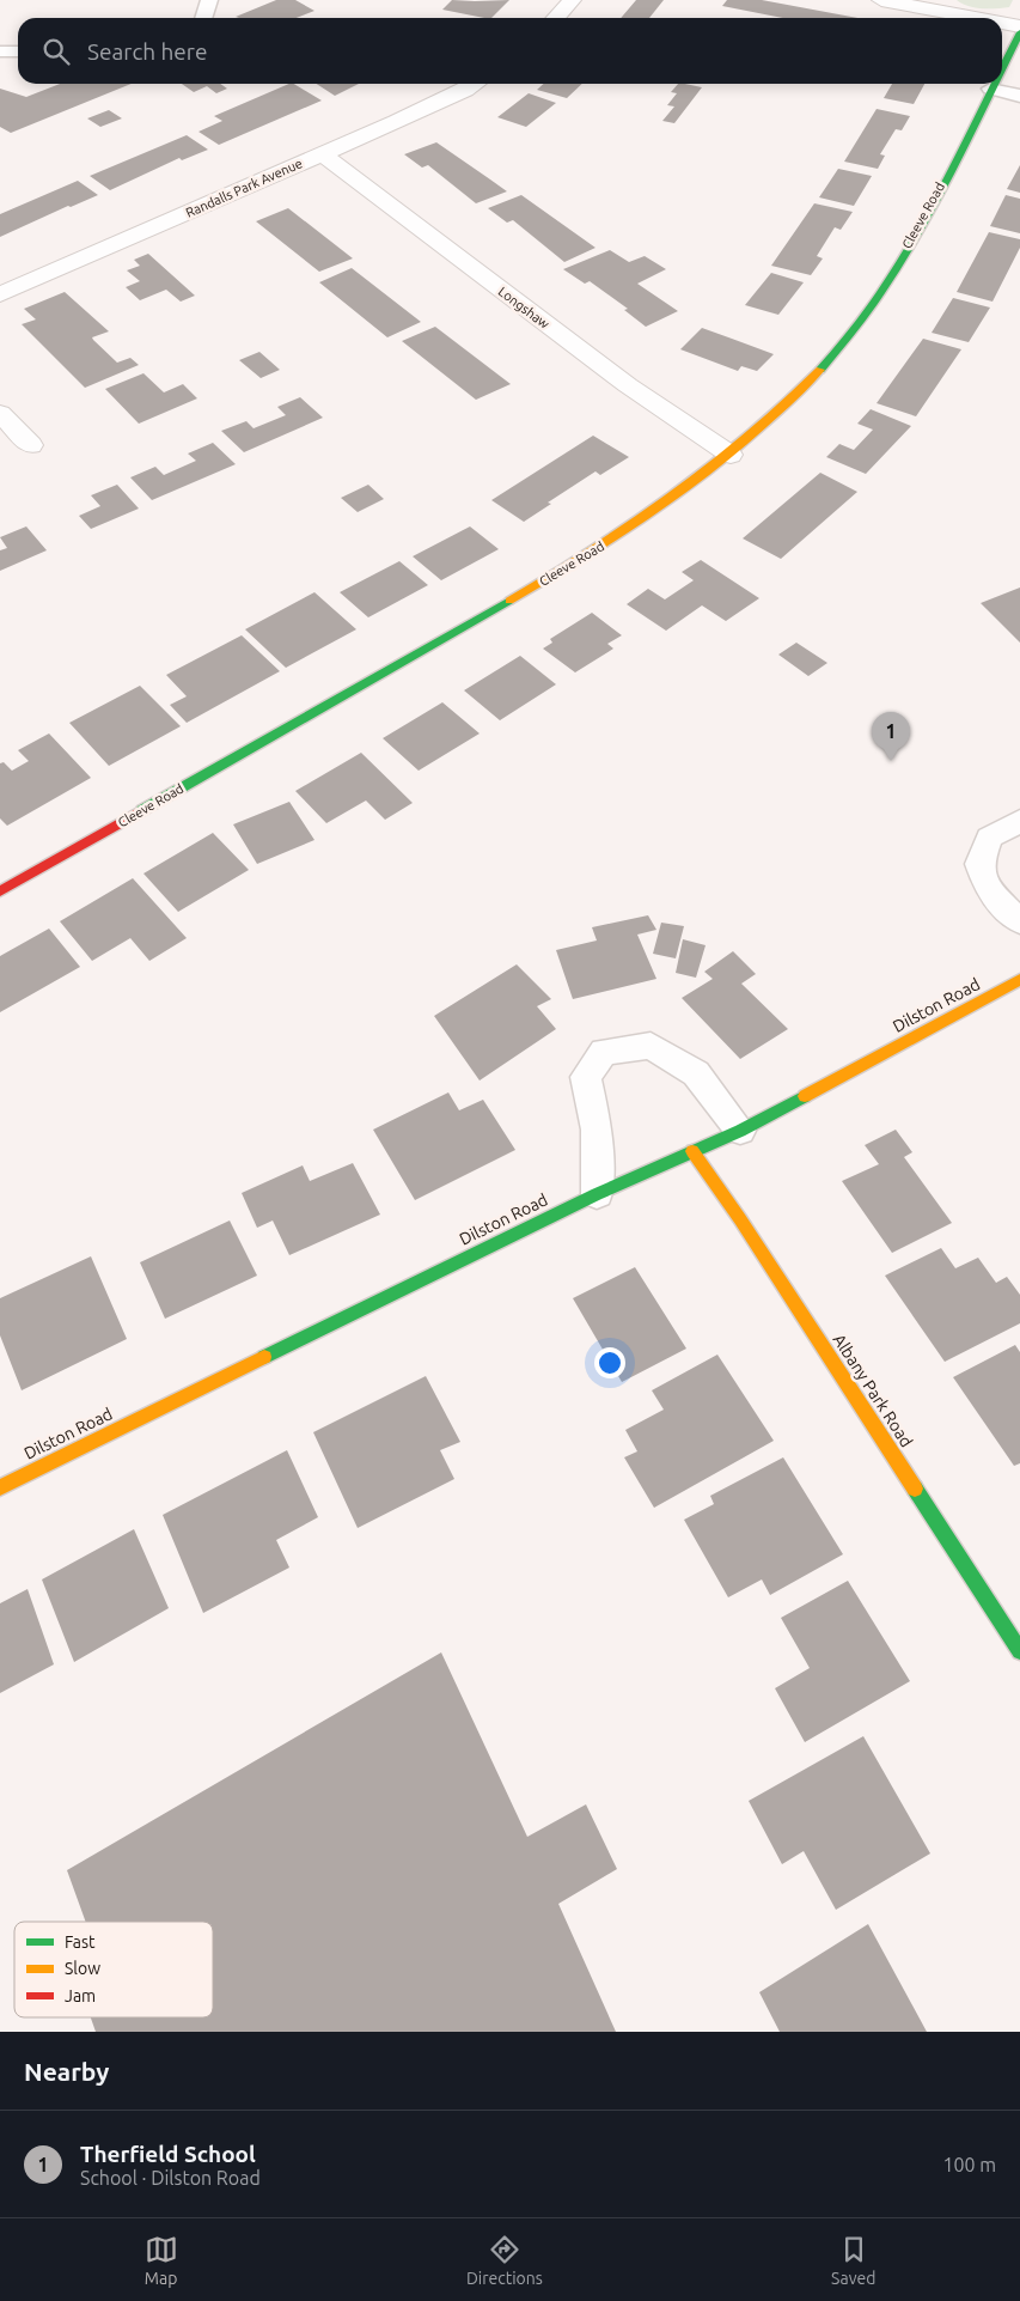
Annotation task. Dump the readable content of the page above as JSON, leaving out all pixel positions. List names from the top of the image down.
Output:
{
  "streets": {
    "street": [
      "Randalls Park Avenue",
      "Cleeve Road",
      "Longshaw",
      "Dilston Road",
      "Albany Park Road"
    ]
  },
  "crossings": [
    ["Randalls Park Avenue", "Longshaw"],
    ["Cleeve Road", "Longshaw"],
    ["Dilston Road", "Albany Park Road"]
  ],
  "legend": ["Fast", "Slow", "Jam"],
  "page": {
    "search": "Search here",
    "pins": "1",
    "heading": "Nearby",
    "list": [
      {
        "mark": "1",
        "name": "Therfield School",
        "note": "School · Dilston Road",
        "value": "100 m"
      }
    ],
    "nav": ["Map", "Directions", "Saved"]
  }
}
